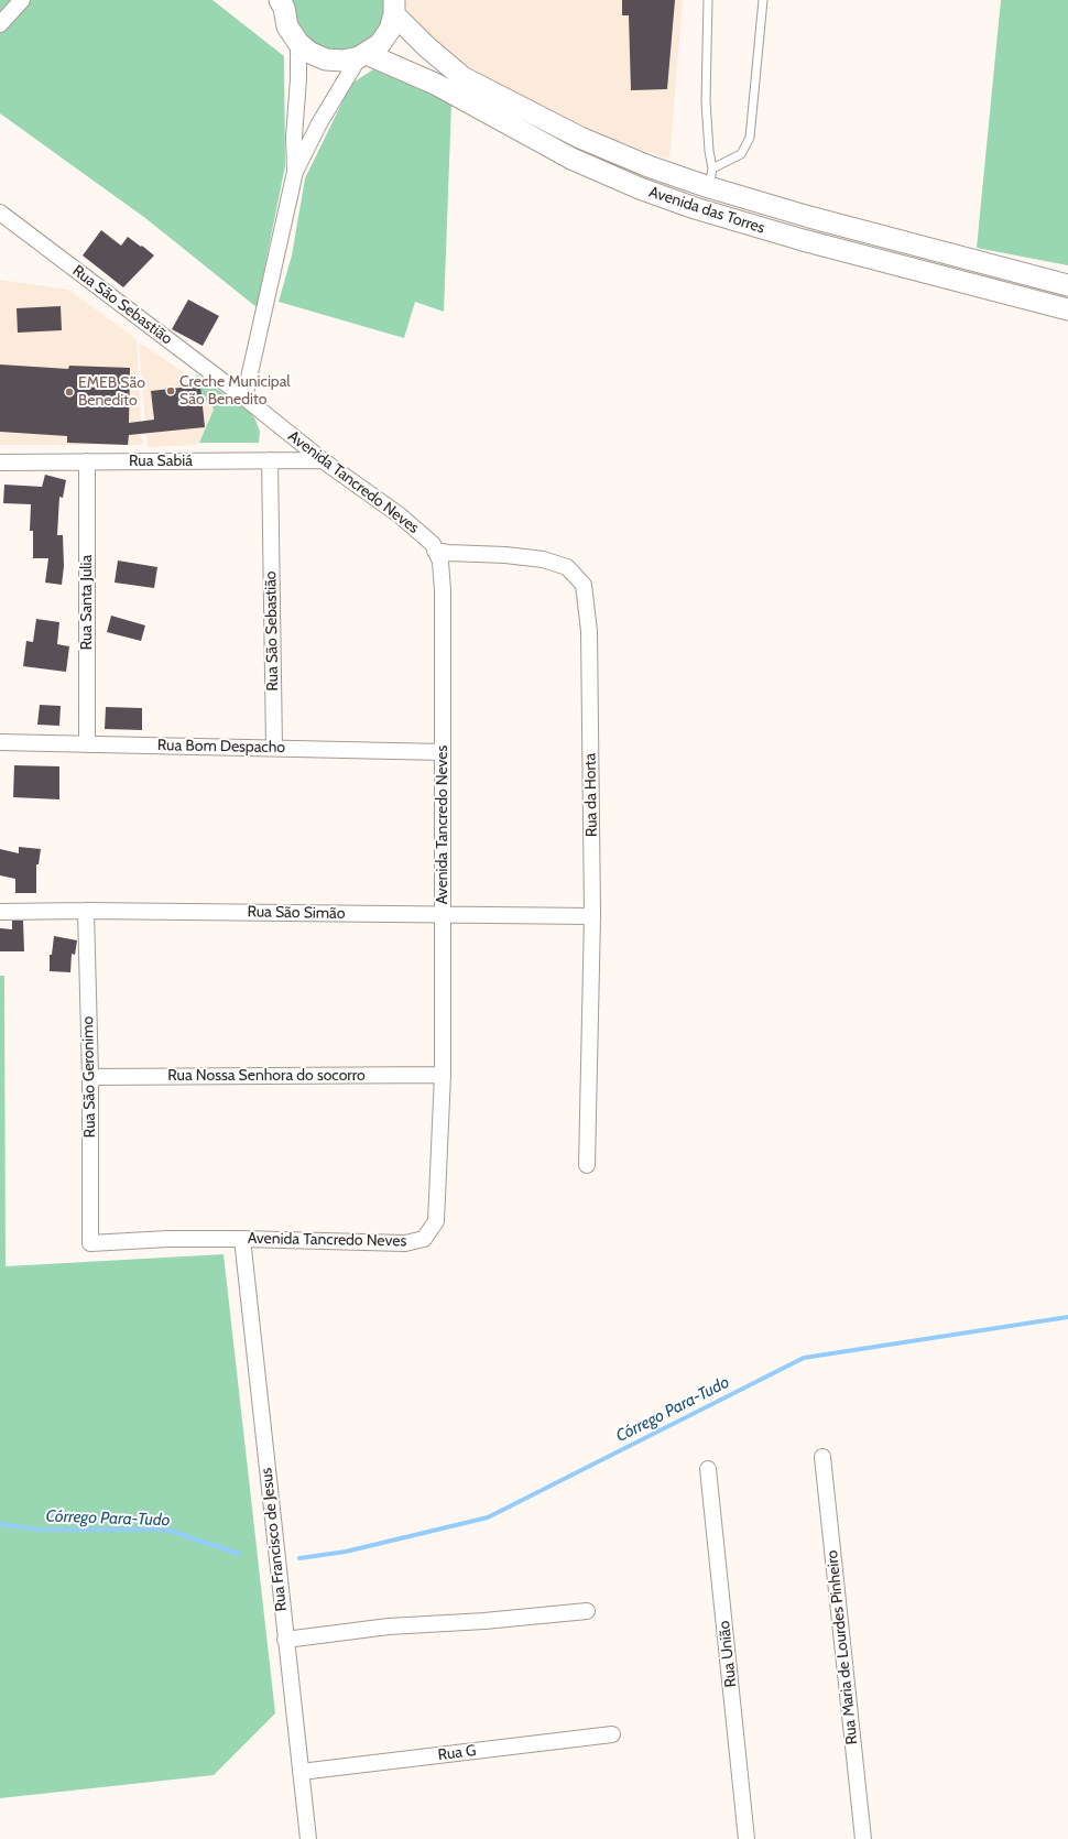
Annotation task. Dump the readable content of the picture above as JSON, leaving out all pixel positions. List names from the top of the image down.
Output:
{
  "streets": {
    "main road": ["Avenida das Torres"],
    "street": [
      "Rua São Sebastião",
      "Rua Sabiá",
      "Avenida Tancredo Neves",
      "Rua Santa Julia",
      "Rua Bom Despacho",
      "Rua da Horta",
      "Rua São Simão",
      "Rua Nossa Senhora do socorro",
      "Rua São Geronimo",
      "Rua Francisco de Jesus",
      "Rua Maria de Lourdes Pinheiro",
      "Rua União",
      "Rua G"
    ]
  },
  "crossings": [
    ["Rua São Sebastião", "Rua Sabiá"],
    ["Rua São Sebastião", "Avenida Tancredo Neves"],
    ["Rua São Sebastião", "Rua Bom Despacho"],
    ["Rua Sabiá", "Avenida Tancredo Neves"],
    ["Rua Sabiá", "Rua Santa Julia"],
    ["Avenida Tancredo Neves", "Rua Bom Despacho"],
    ["Avenida Tancredo Neves", "Rua da Horta"],
    ["Avenida Tancredo Neves", "Rua São Simão"],
    ["Avenida Tancredo Neves", "Rua Nossa Senhora do socorro"],
    ["Avenida Tancredo Neves", "Rua São Geronimo"],
    ["Avenida Tancredo Neves", "Rua Francisco de Jesus"],
    ["Rua Santa Julia", "Rua Bom Despacho"],
    ["Rua da Horta", "Rua São Simão"],
    ["Rua São Simão", "Rua São Geronimo"],
    ["Rua Nossa Senhora do socorro", "Rua São Geronimo"],
    ["Rua Francisco de Jesus", "Rua G"]
  ],
  "water": ["Córrego Para-Tudo"],
  "places": ["Creche Municipal São Benedito", "EMEB São Benedito"]
}
